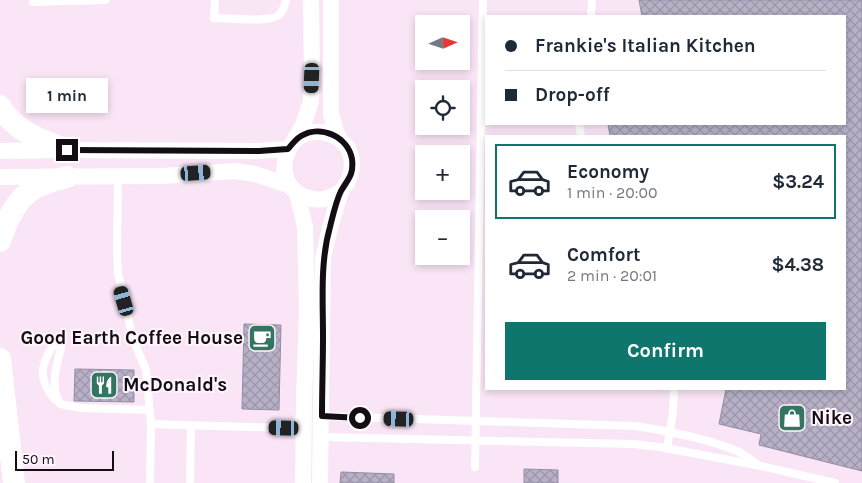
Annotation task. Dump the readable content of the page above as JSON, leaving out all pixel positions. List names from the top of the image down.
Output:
{
  "places": {
    "cafe": ["Good Earth Coffee House"],
    "restaurant": ["McDonald's"],
    "shop": ["Nike"]
  },
  "scale_bar": "50 m",
  "north": "right",
  "page": {
    "map_buttons": ["+", "−"],
    "banner": ["Frankie's Italian Kitchen", "Drop-off"],
    "bubble": "1 min",
    "list": [
      {
        "name": "Economy",
        "note": "1 min · 20:00",
        "value": "$3.24"
      },
      {
        "name": "Comfort",
        "note": "2 min · 20:01",
        "value": "$4.38"
      }
    ],
    "buttons": "Confirm",
    "scale": "50 m"
  }
}
